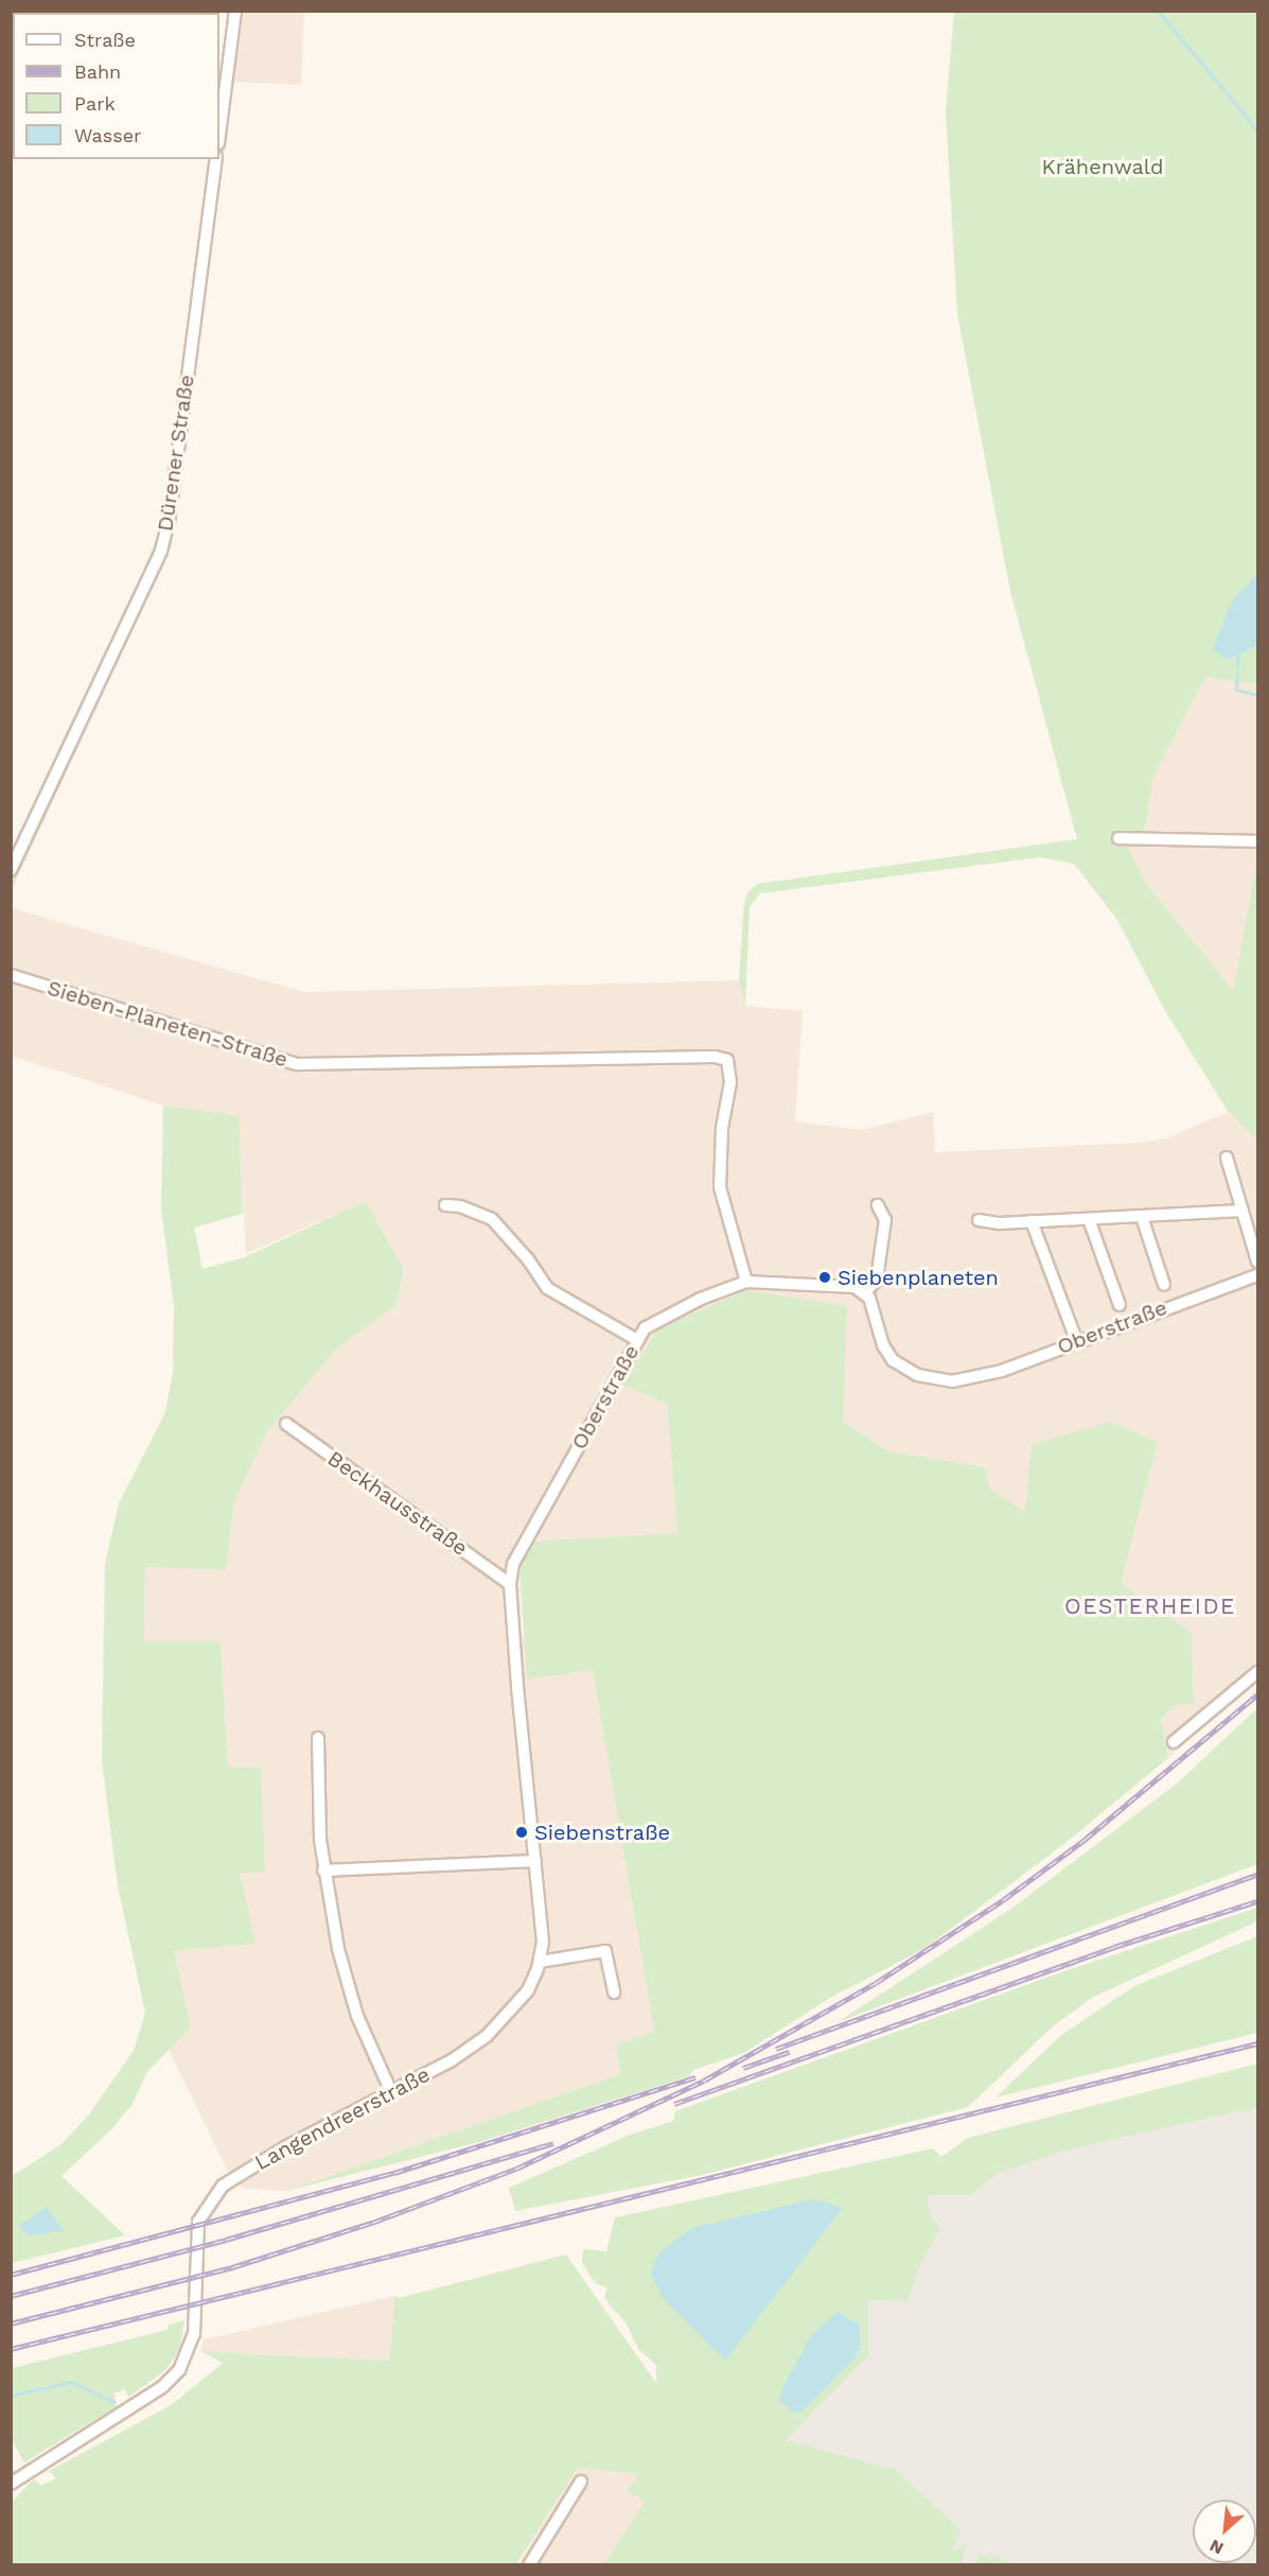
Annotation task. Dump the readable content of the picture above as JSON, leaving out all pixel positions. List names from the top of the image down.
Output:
{
  "streets": {
    "street": [
      "Dürener Straße",
      "Sieben-Planeten-Straße",
      "Oberstraße",
      "Beckhausstraße",
      "Langendreerstraße"
    ]
  },
  "crossings": [
    ["Sieben-Planeten-Straße", "Oberstraße"],
    ["Oberstraße", "Beckhausstraße"],
    ["Oberstraße", "Langendreerstraße"]
  ],
  "districts": ["OESTERHEIDE"],
  "parks": ["Krähenwald"],
  "places": ["Siebenplaneten", "Siebenstraße"],
  "legend": [
    "Straße",
    "Bahn",
    "Park",
    "Wasser"
  ],
  "north": "bottom left"
}
